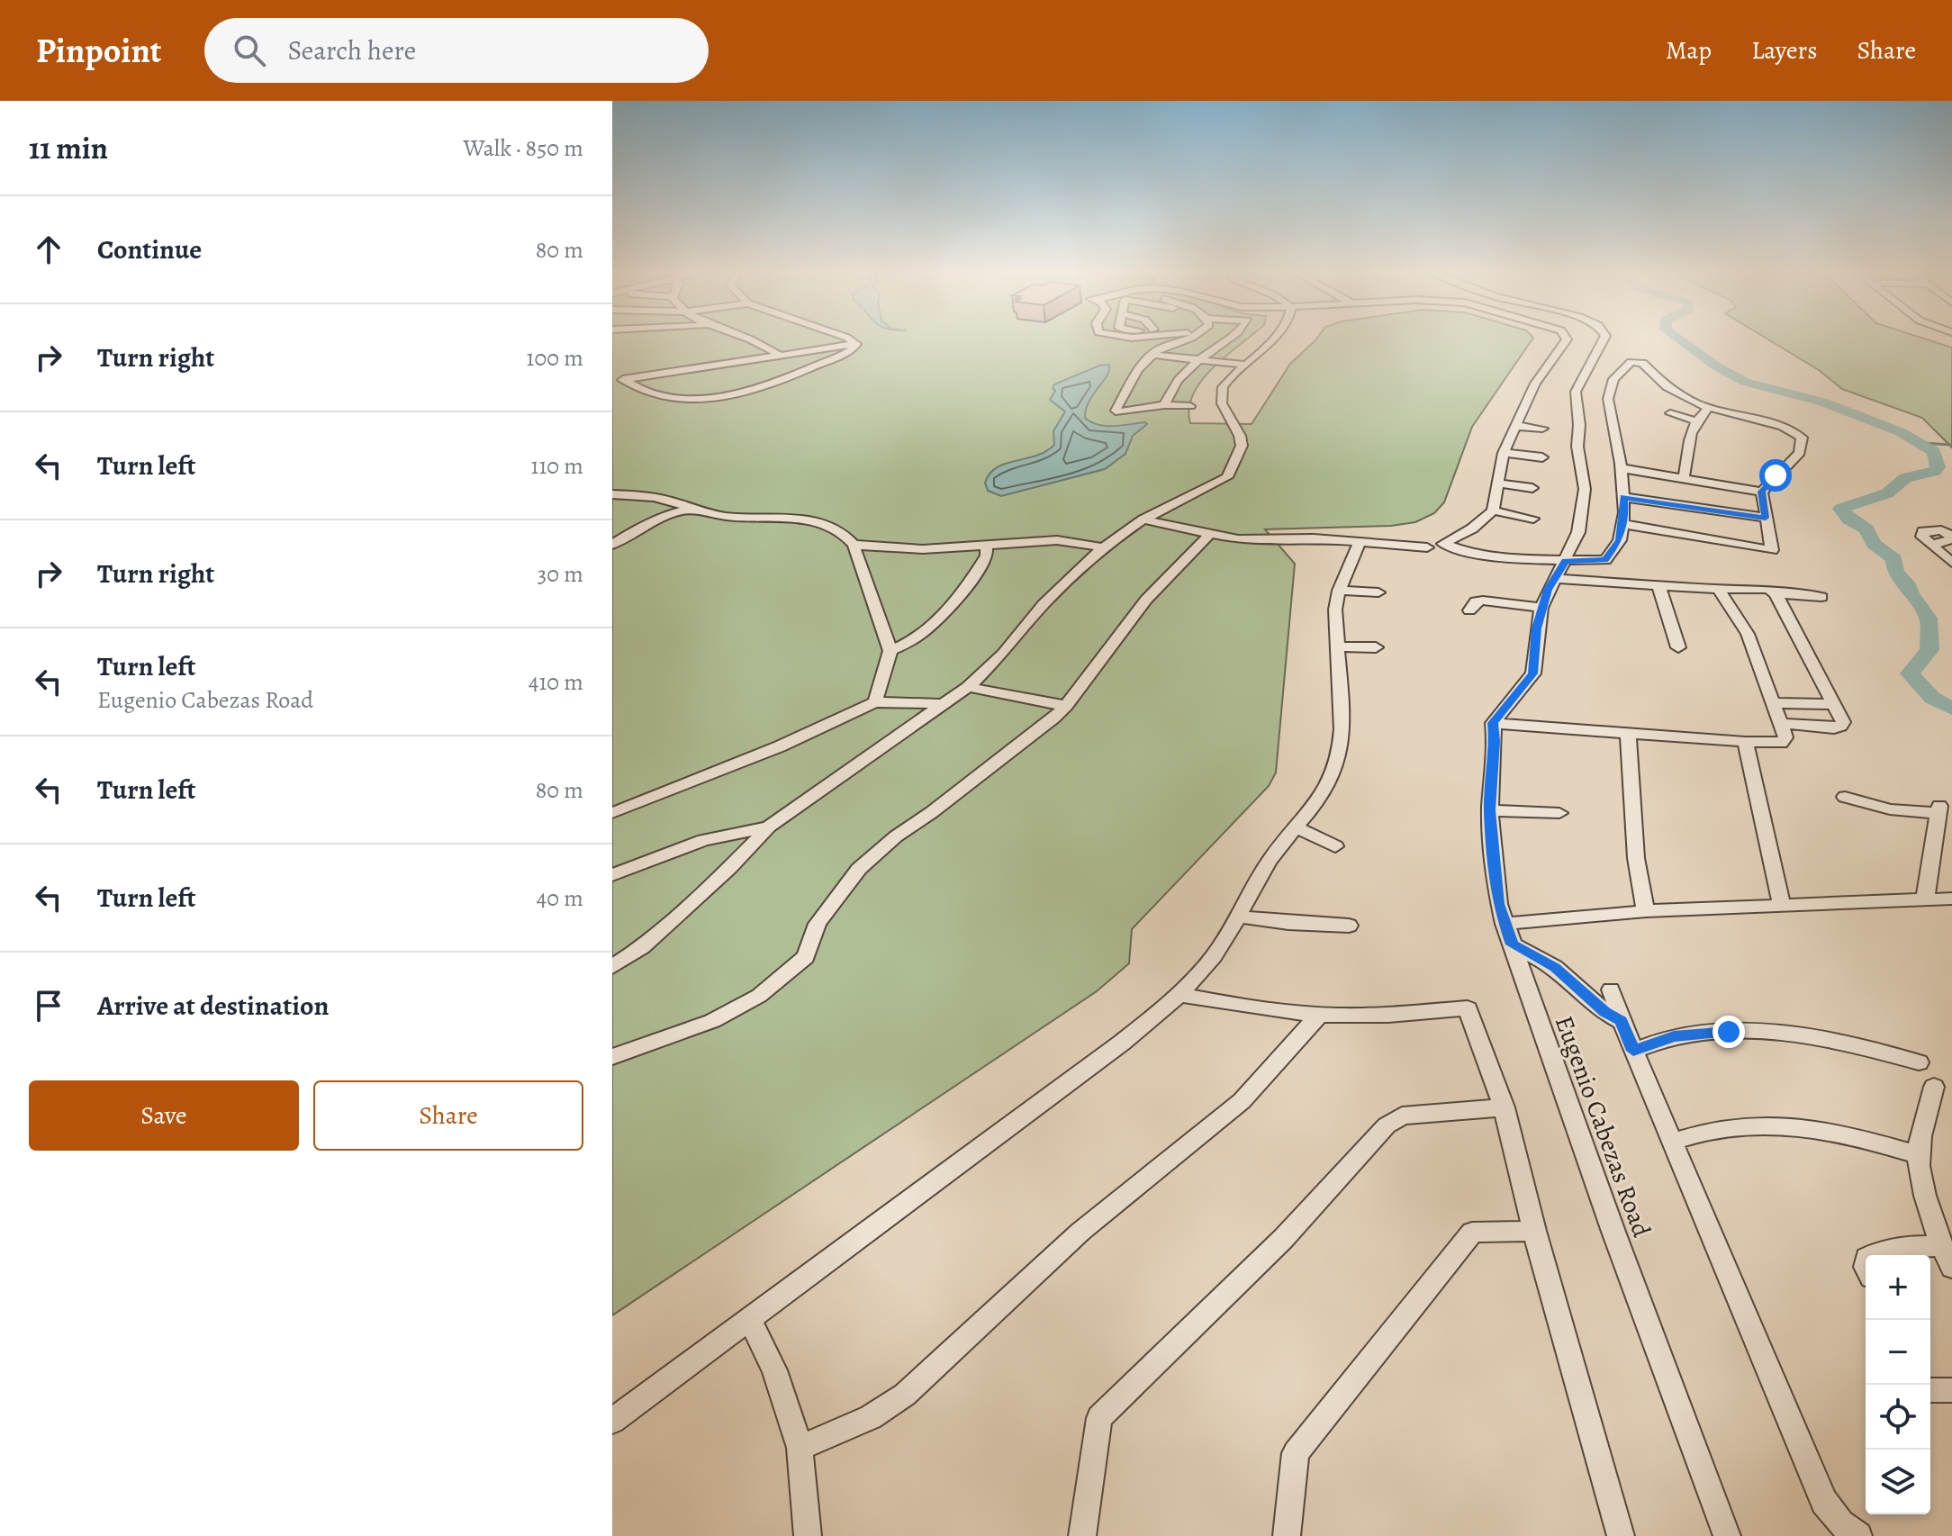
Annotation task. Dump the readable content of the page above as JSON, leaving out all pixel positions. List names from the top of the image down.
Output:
{
  "streets": {
    "street": ["Eugenio Cabezas Road"]
  },
  "page": {
    "header": "Pinpoint",
    "search": "Search here",
    "nav": ["Map", "Layers", "Share"],
    "heading": ["11 min", "Walk · 850 m"],
    "list": [
      ["Continue", "80 m"],
      ["Turn right", "100 m"],
      ["Turn left", "110 m"],
      ["Turn right", "30 m"],
      ["Turn left", "Eugenio Cabezas Road", "410 m"],
      ["Turn left", "80 m"],
      ["Turn left", "40 m"],
      "Arrive at destination"
    ],
    "buttons": ["Save", "Share"],
    "map_buttons": ["+", "−"]
  }
}
